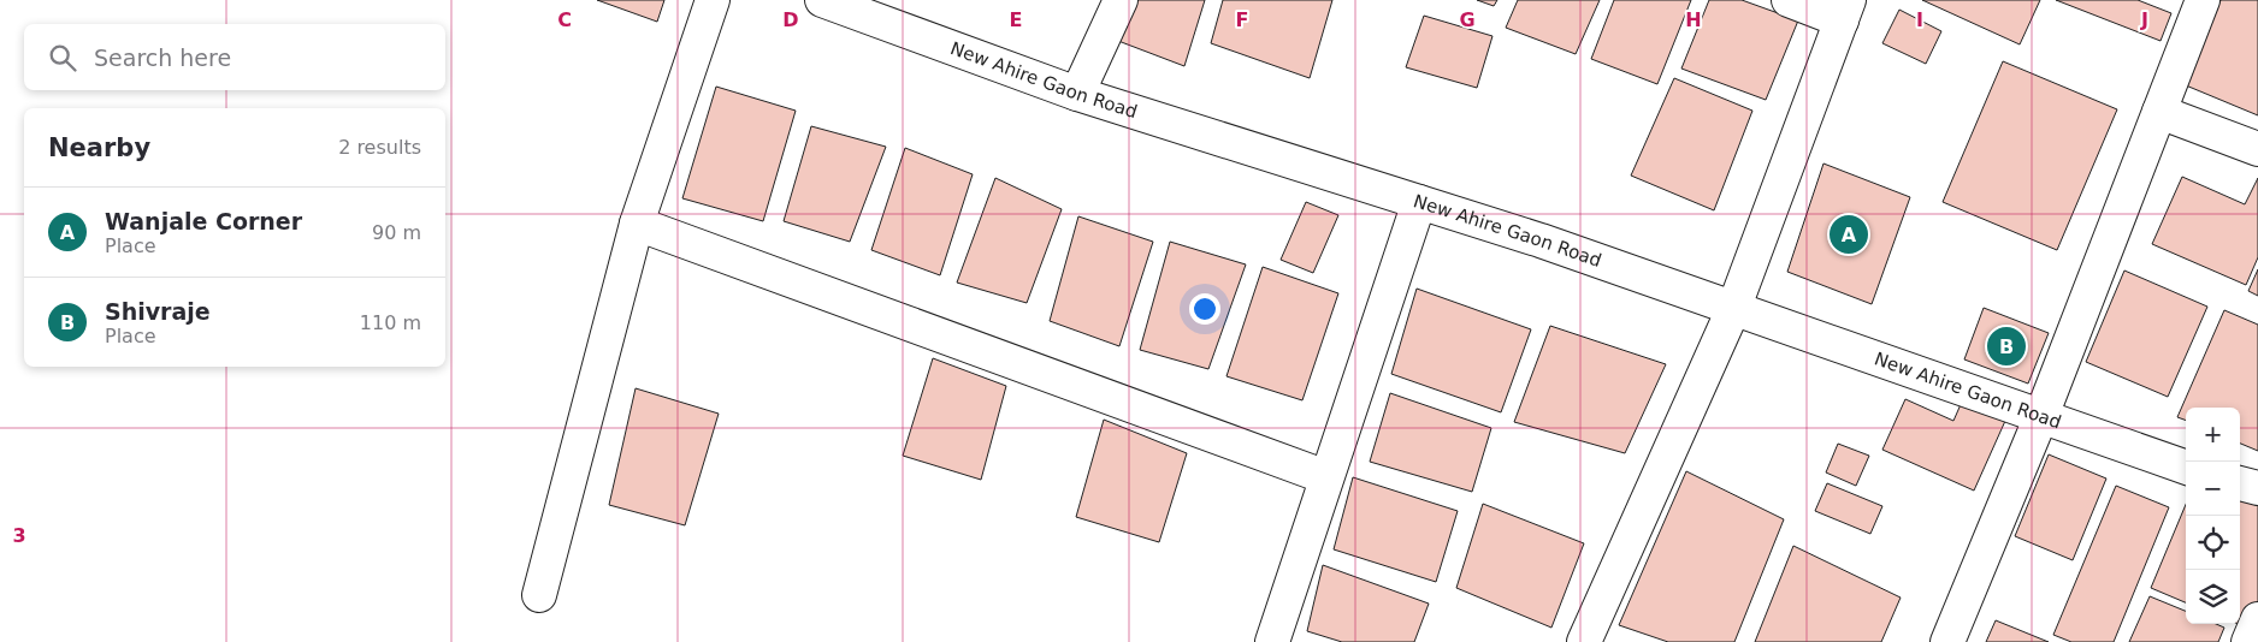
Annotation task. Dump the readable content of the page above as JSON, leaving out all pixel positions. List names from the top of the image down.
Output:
{
  "streets": {
    "street": ["New Ahire Gaon Road"]
  },
  "page": {
    "search": "Search here",
    "heading": ["Nearby", "2 results"],
    "list": [
      {
        "mark": "A",
        "name": "Wanjale Corner",
        "note": "Place",
        "value": "90 m"
      },
      {
        "mark": "B",
        "name": "Shivraje",
        "note": "Place",
        "value": "110 m"
      }
    ],
    "pins": ["A", "B"],
    "map_buttons": ["+", "−"]
  },
  "grid": {
    "columns": [
      "C",
      "D",
      "E",
      "F",
      "G",
      "H",
      "I",
      "J"
    ],
    "rows": ["3"]
  }
}
